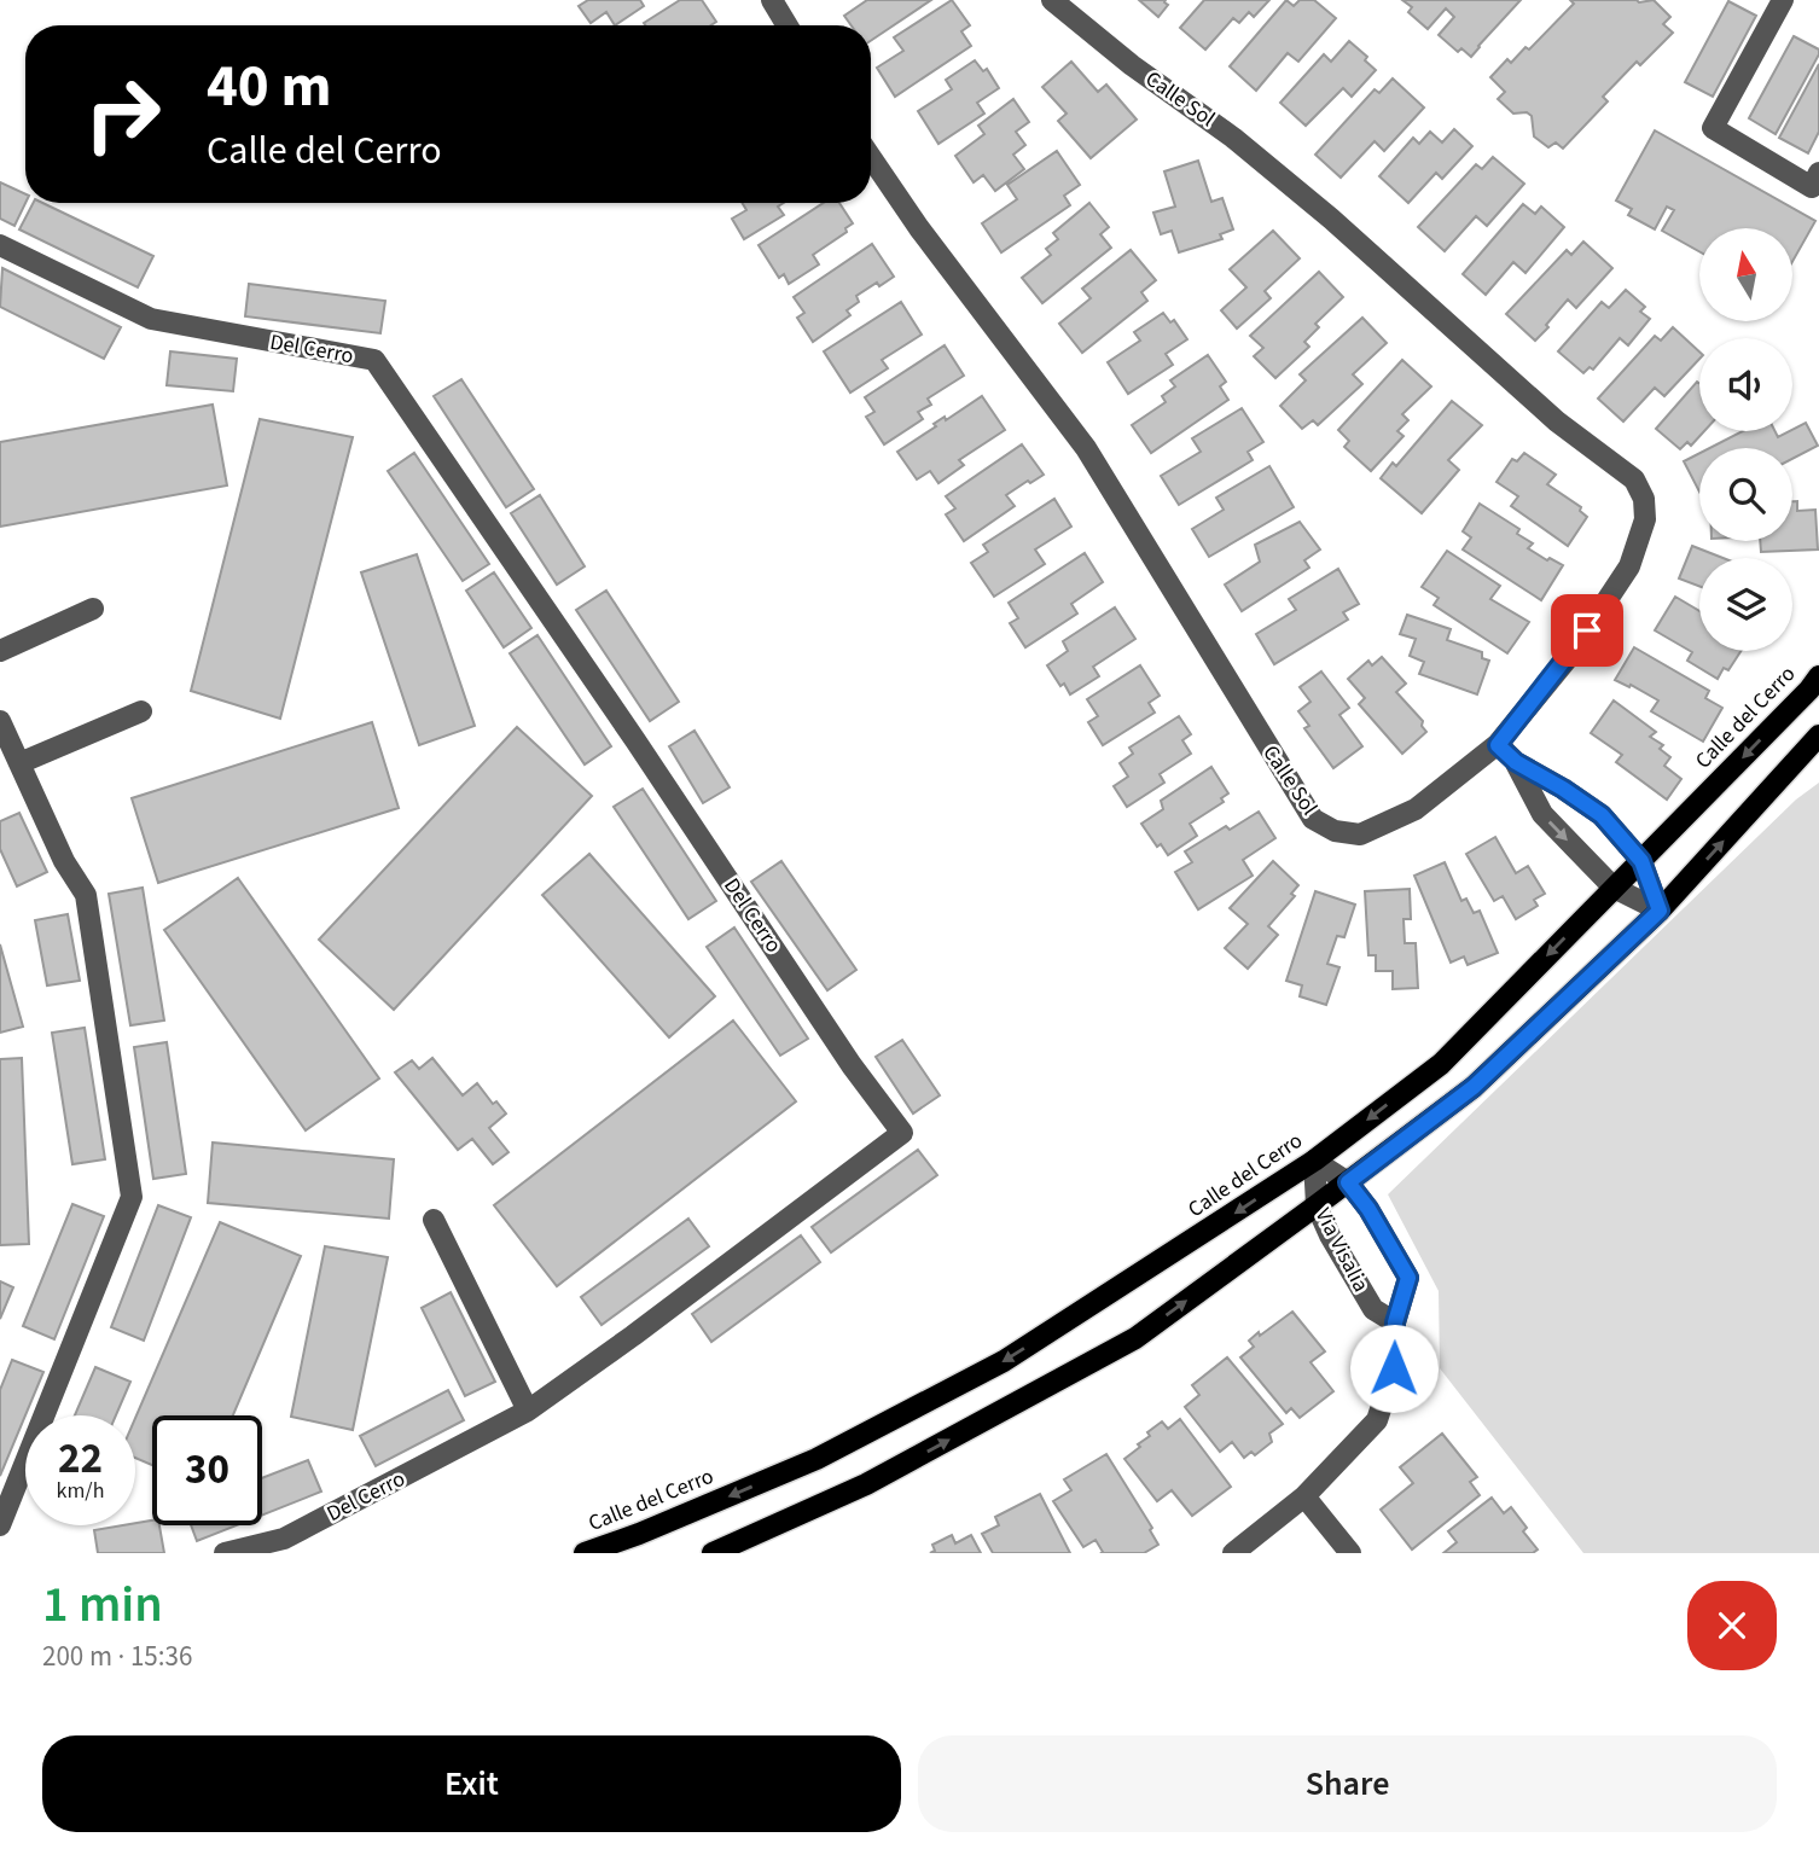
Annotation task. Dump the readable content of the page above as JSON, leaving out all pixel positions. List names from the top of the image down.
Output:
{
  "streets": {
    "main road": ["Calle del Cerro"],
    "street": ["Calle Sol", "Del Cerro", "Via Visalia"]
  },
  "crossings": [
    ["Calle del Cerro", "Via Visalia"]
  ],
  "north": "top",
  "page": {
    "turn": ["40 m", "Calle del Cerro"],
    "speed": "22 km/h",
    "limit": "30",
    "heading": ["1 min", "200 m · 15:36"],
    "buttons": ["Exit", "Share"]
  }
}
